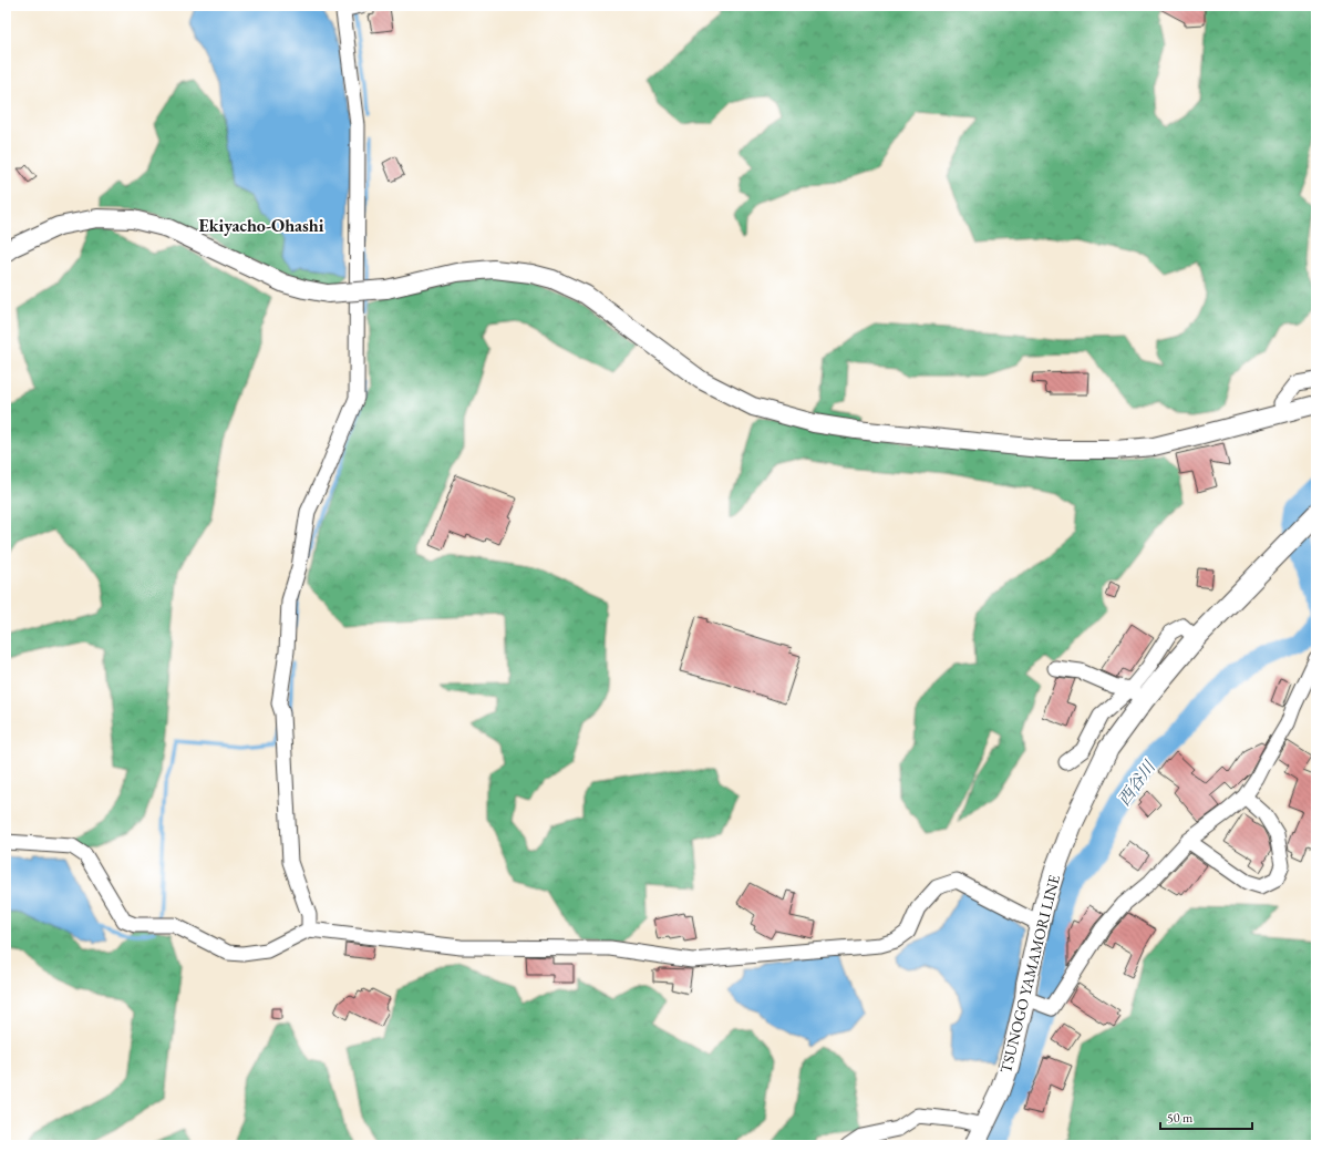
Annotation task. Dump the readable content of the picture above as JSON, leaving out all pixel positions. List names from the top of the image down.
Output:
{
  "streets": {
    "main road": ["TSUNOGO YAMAMORI LINE"]
  },
  "districts": ["Ekiyacho-Ohashi"],
  "water": ["西谷川"],
  "scale_bar": "50 m"
}
